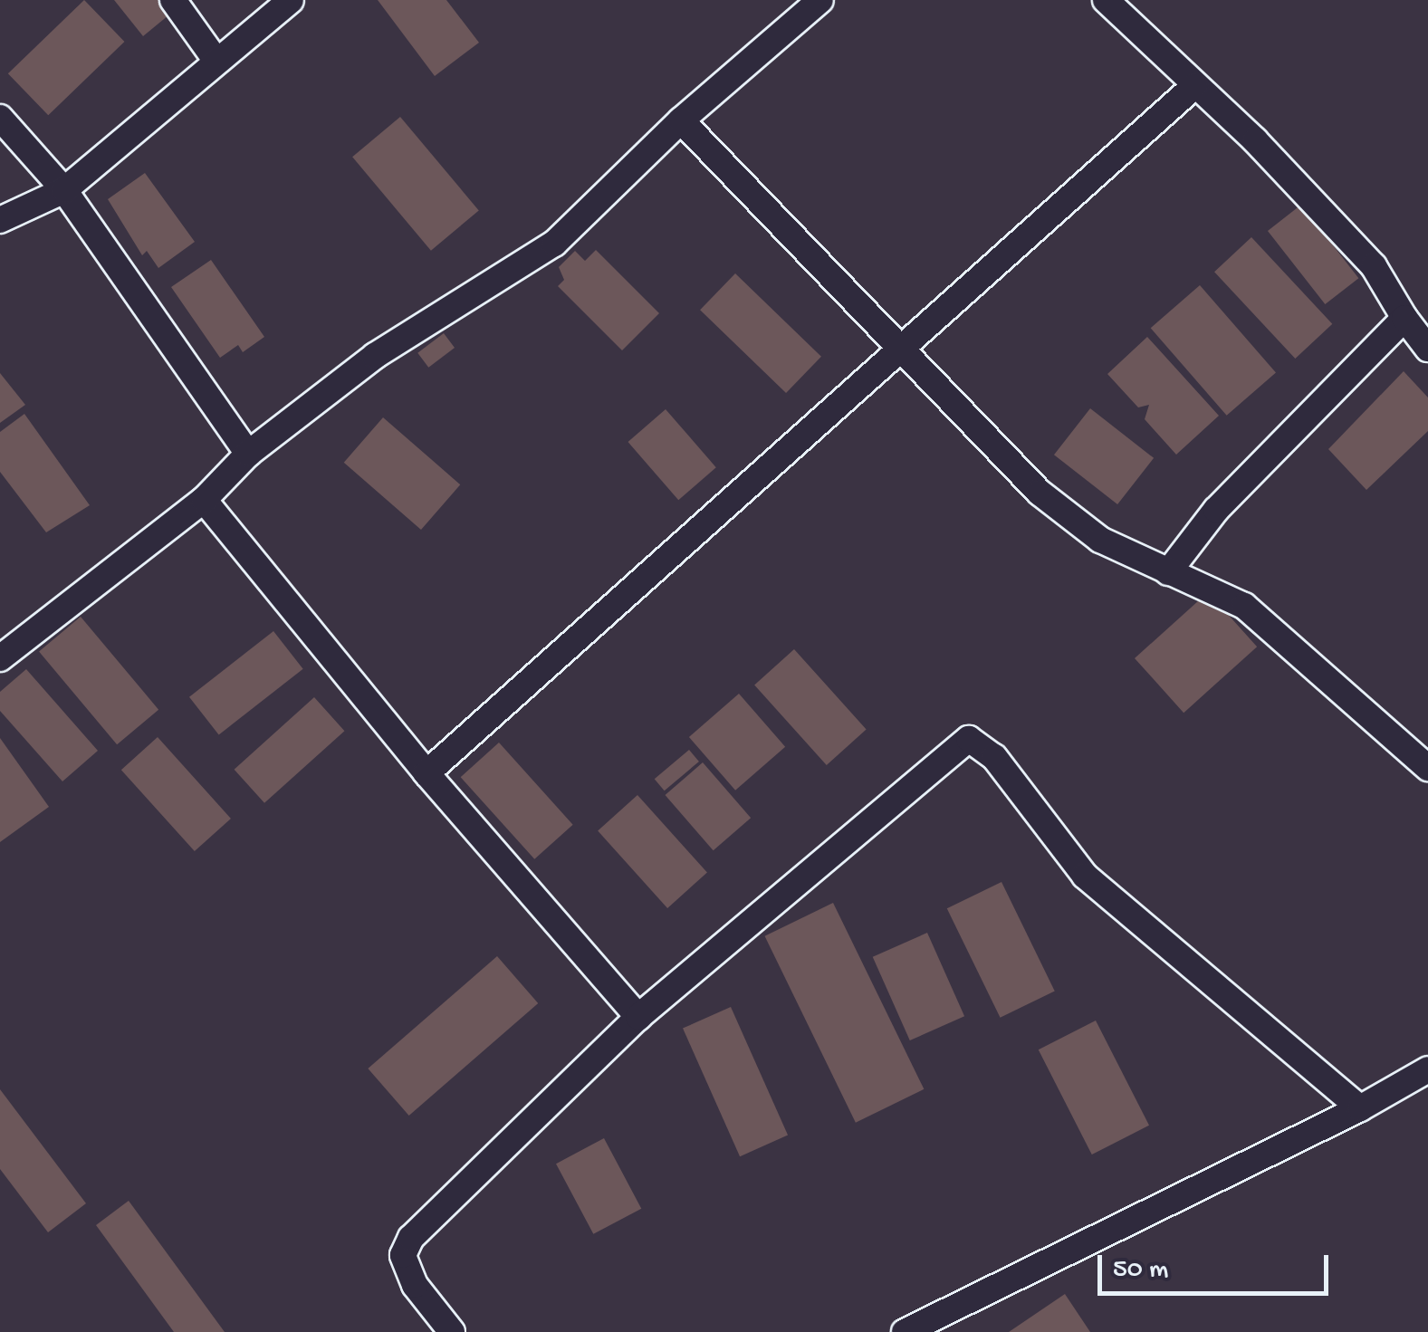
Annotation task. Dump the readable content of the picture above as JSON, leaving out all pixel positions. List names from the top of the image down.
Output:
{
  "scale_bar": "50 m"
}
